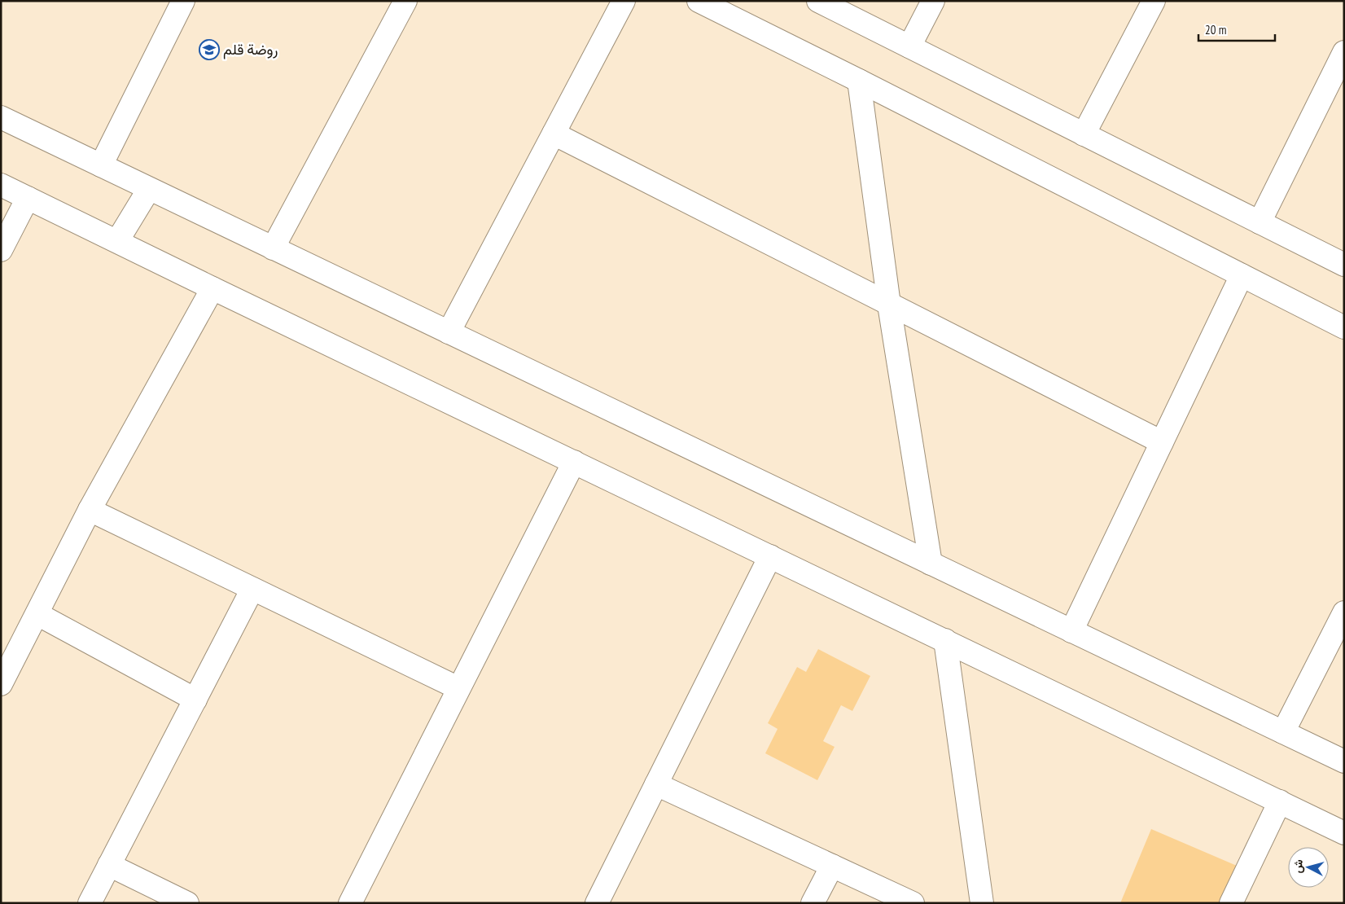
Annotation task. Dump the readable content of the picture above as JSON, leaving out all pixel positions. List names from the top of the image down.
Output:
{
  "places": {
    "school or university": ["روضة قلم"]
  },
  "scale_bar": "20 m",
  "north": "left"
}
